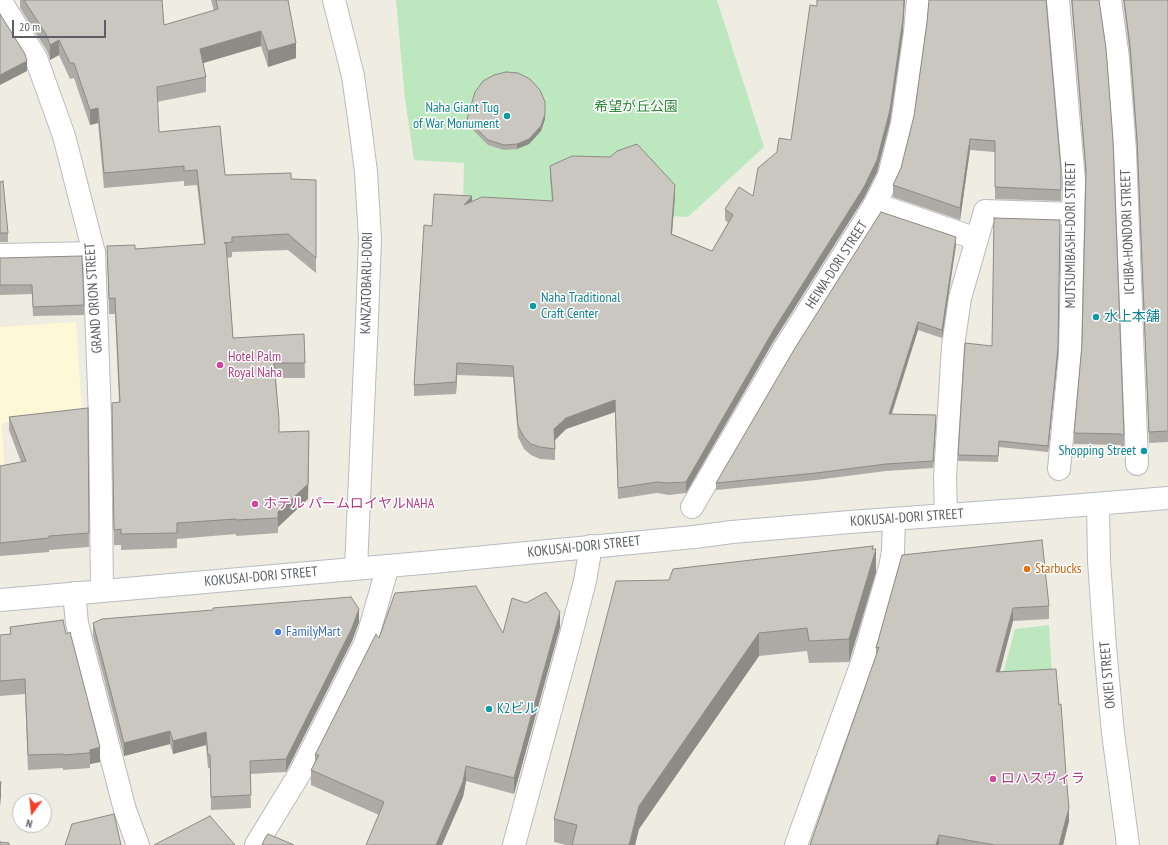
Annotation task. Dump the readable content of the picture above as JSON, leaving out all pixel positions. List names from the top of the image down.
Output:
{
  "streets": {
    "street": [
      "ICHIBA-HONDORI STREET",
      "MUTSUMIBASHI-DORI STREET",
      "HEIWA-DORI STREET",
      "KANZATOBARU-DORI",
      "GRAND ORION STREET",
      "KOKUSAI-DORI STREET",
      "OKIEI STREET"
    ]
  },
  "crossings": [
    ["KANZATOBARU-DORI", "KOKUSAI-DORI STREET"],
    ["GRAND ORION STREET", "KOKUSAI-DORI STREET"],
    ["KOKUSAI-DORI STREET", "OKIEI STREET"]
  ],
  "parks": ["希望が丘公園"],
  "places": [
    "Naha Giant Tug of War Monument",
    "Naha Traditional Craft Center",
    "水上本舗",
    "Hotel Palm Royal Naha",
    "Shopping Street",
    "ホテル パームロイヤルNAHA",
    "Starbucks",
    "FamilyMart",
    "K2ビル",
    "ロハスヴィラ"
  ],
  "scale_bar": "20 m",
  "north": "bottom"
}
